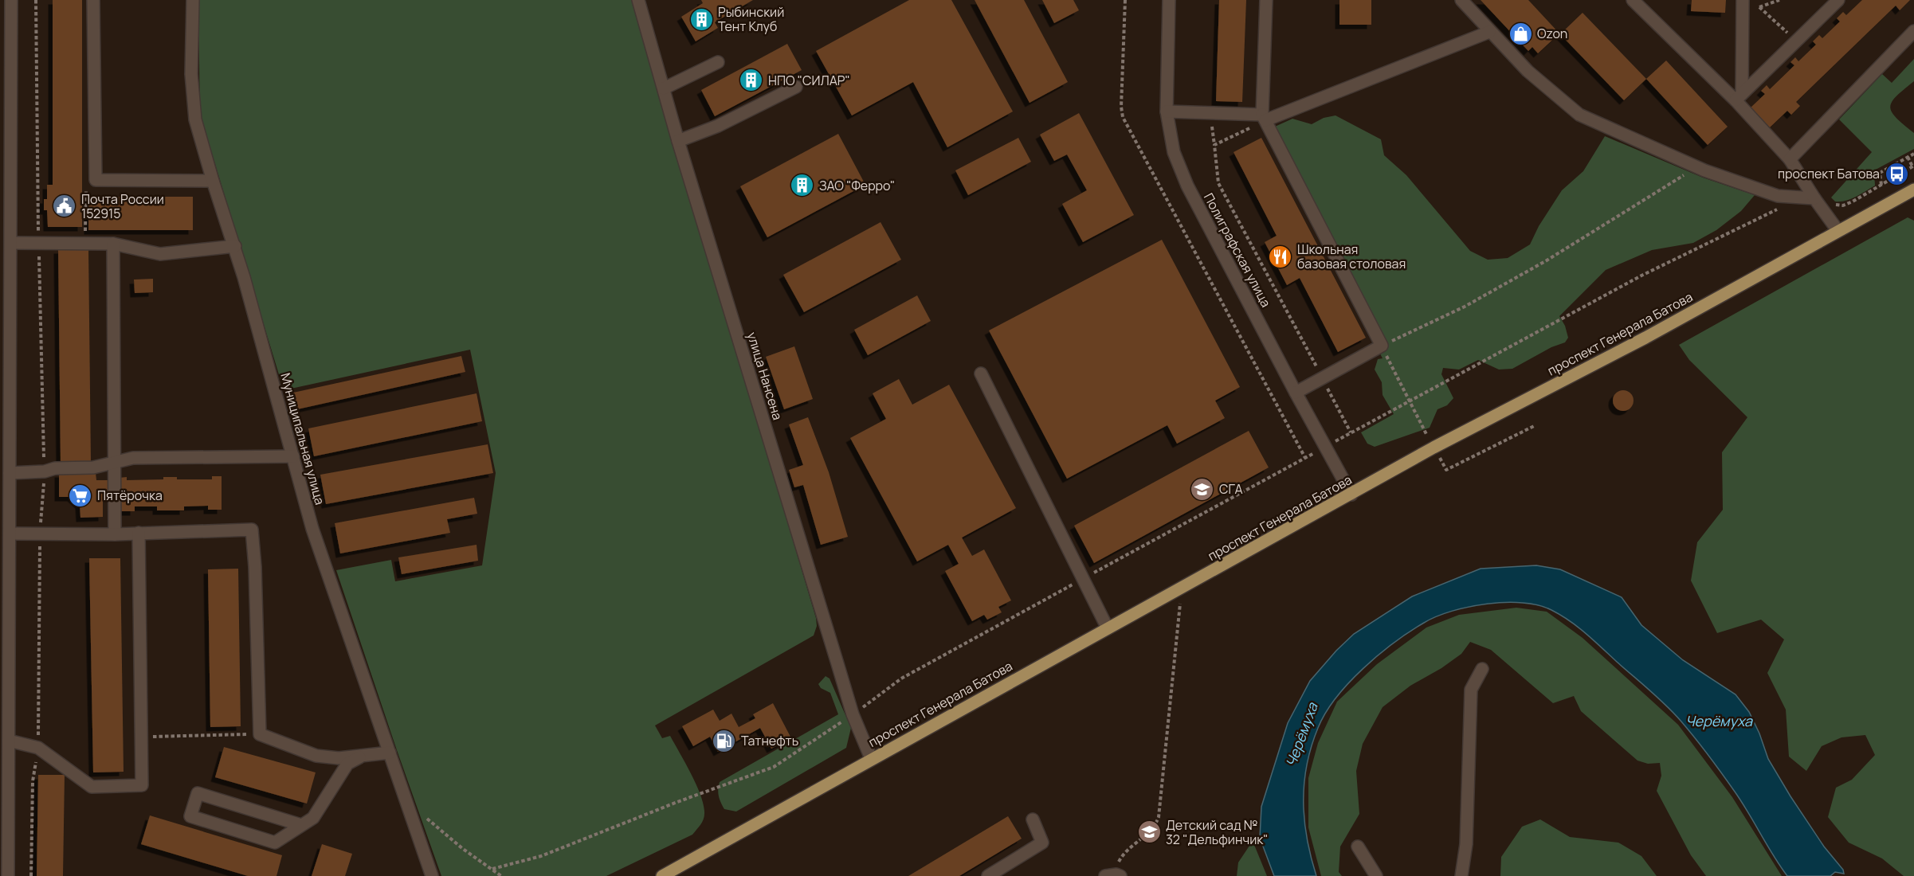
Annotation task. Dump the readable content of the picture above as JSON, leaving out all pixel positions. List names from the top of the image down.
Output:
{
  "streets": {
    "main road": ["проспект Генерала Батова"],
    "street": ["Полиграфская улица", "улица Нансена", "Муниципальная улица"]
  },
  "crossings": [
    ["Полиграфская улица", "проспект Генерала Батова"],
    ["проспект Генерала Батова", "улица Нансена"]
  ],
  "water": ["Черёмуха"],
  "places": {
    "building": ["Рыбинский Тент Клуб", "НПО \"СИЛАР\"", "ЗАО \"Ферро\""],
    "shop": ["Ozon"],
    "bus stop": ["проспект Батова"],
    "public building": ["Почта России 152915"],
    "restaurant": ["Школьная базовая столовая"],
    "school or university": ["СГА", "Детский сад № 32 \"Дельфинчик\""],
    "supermarket": ["Пятёрочка"],
    "fuel station": ["Татнефть"]
  }
}
